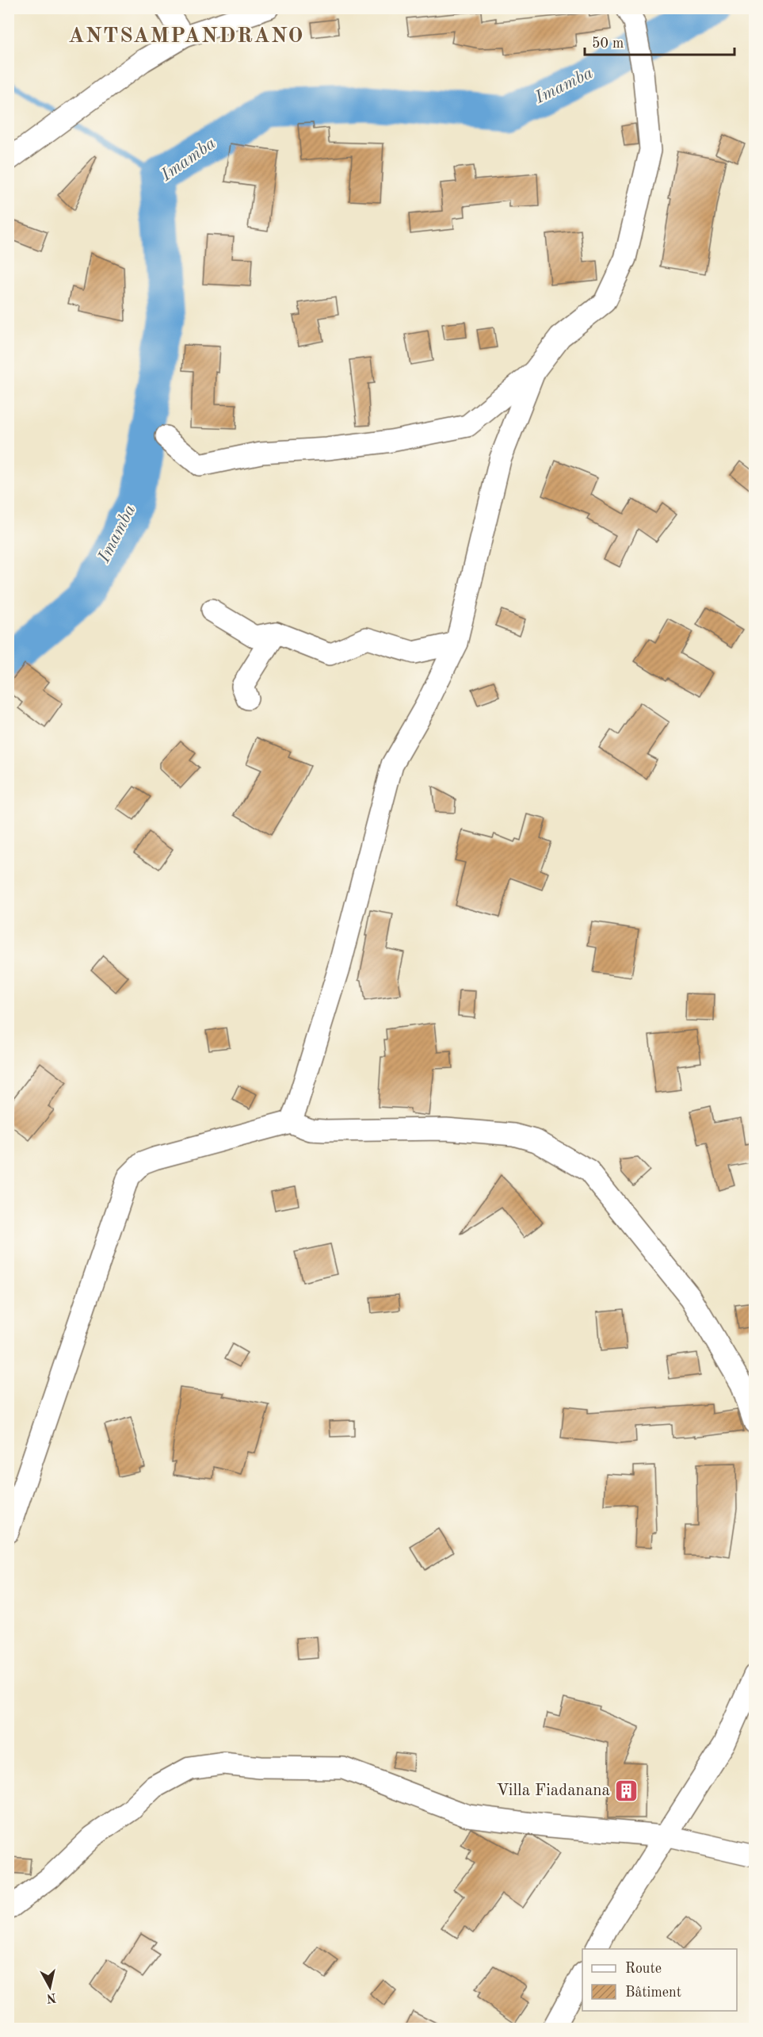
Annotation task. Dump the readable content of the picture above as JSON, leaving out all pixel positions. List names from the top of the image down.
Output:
{
  "districts": ["ANTSAMPANDRANO"],
  "water": ["Imamba"],
  "places": {
    "building": ["Villa Fiadanana"]
  },
  "legend": ["Route", "Bâtiment"],
  "scale_bar": "50 m",
  "north": "bottom"
}
